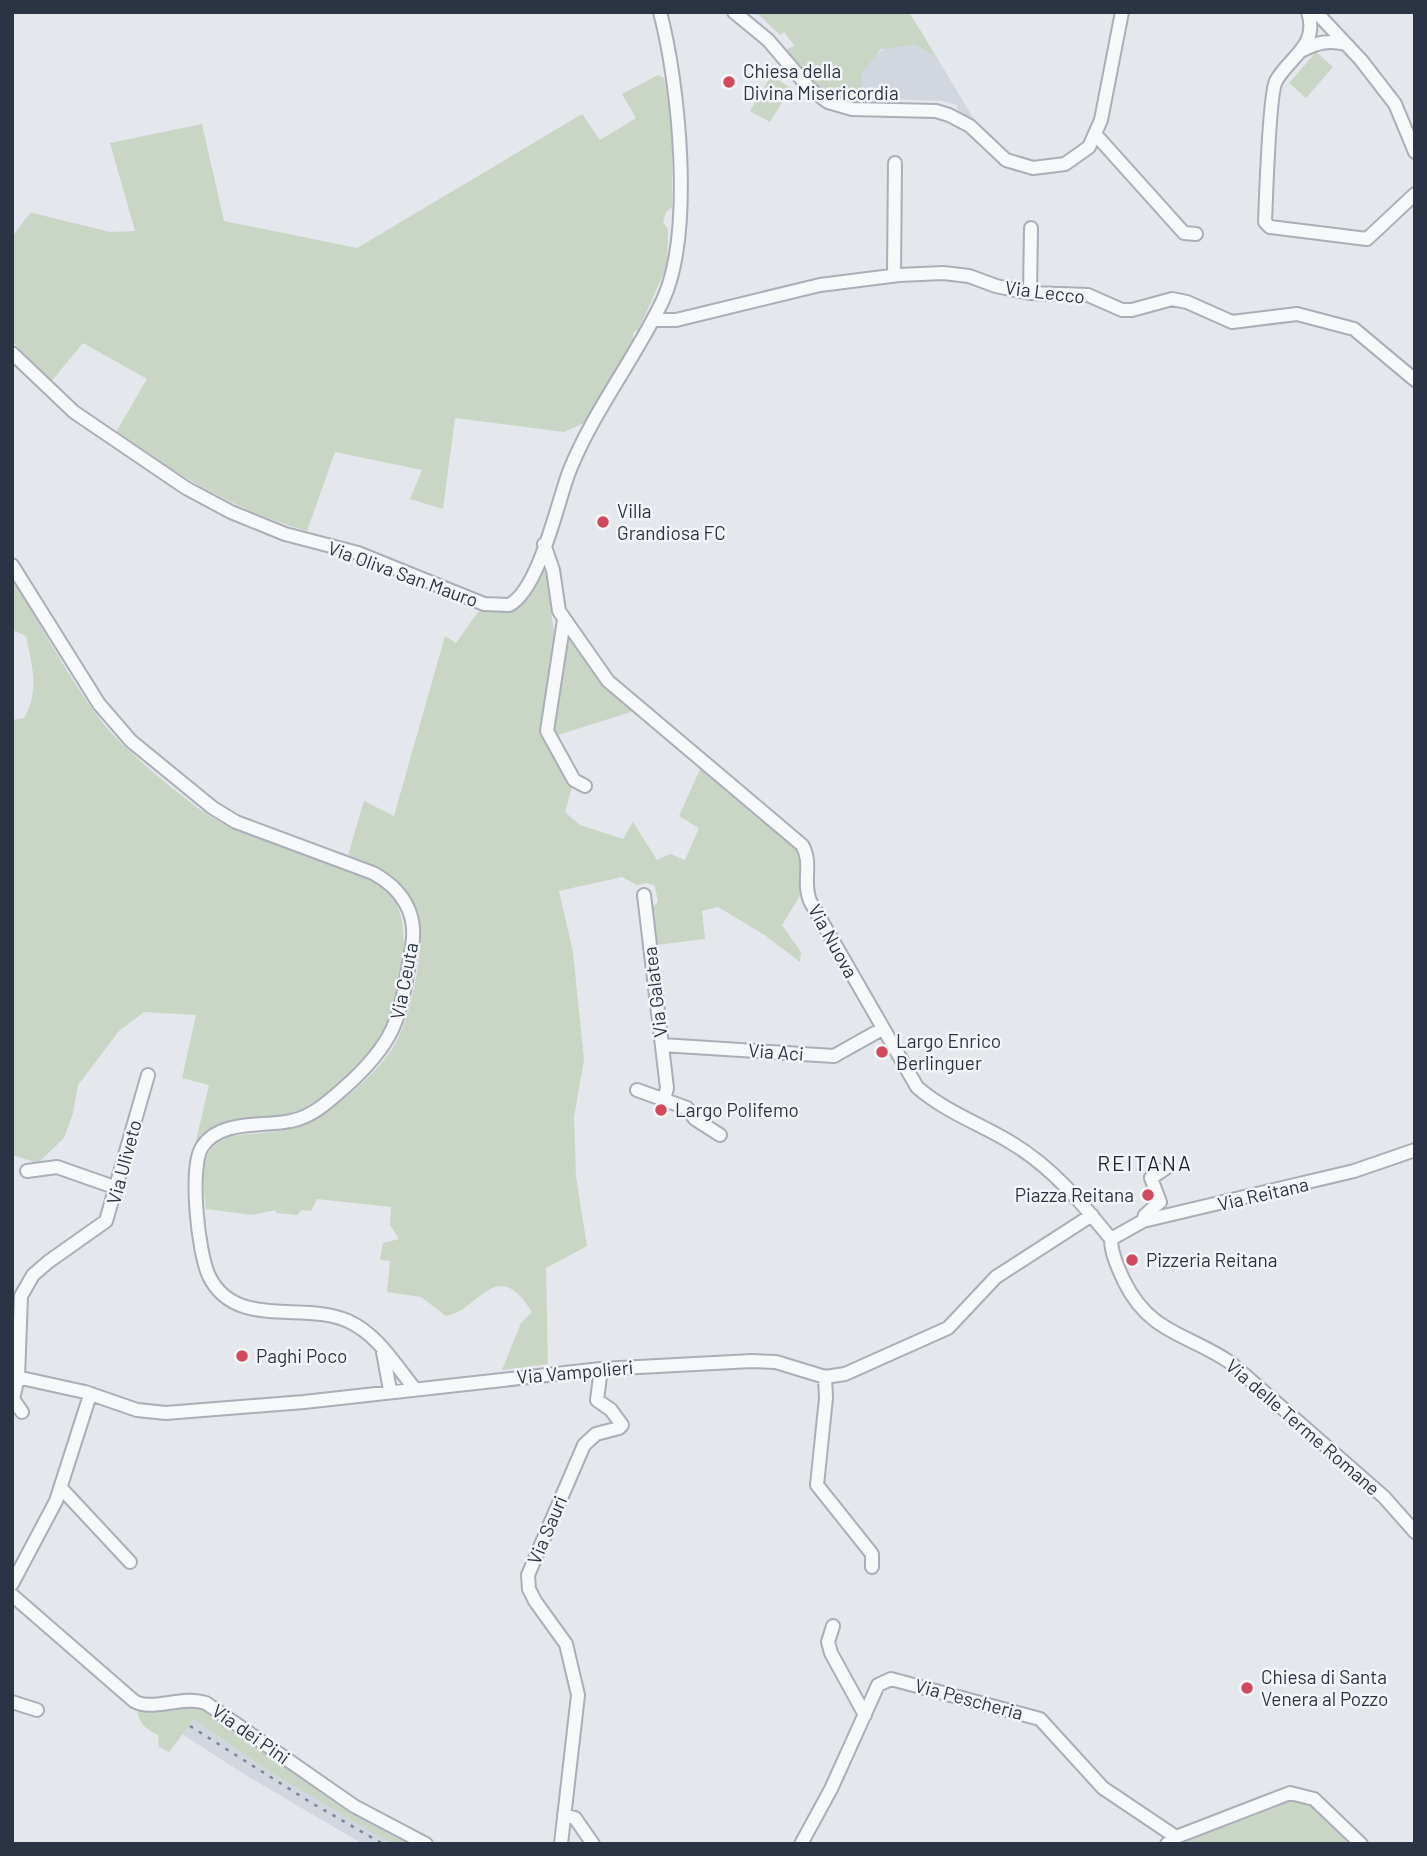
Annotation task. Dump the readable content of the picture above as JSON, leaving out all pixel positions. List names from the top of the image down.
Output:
{
  "streets": {
    "street": [
      "Via Lecco",
      "Via Oliva San Mauro",
      "Via Nuova",
      "Via Ceuta",
      "Via Galatea",
      "Via Aci",
      "Via Uliveto",
      "Via Reitana",
      "Via Vampolieri",
      "Via delle Terme Romane",
      "Via Sauri",
      "Via Pescheria",
      "Via dei Pini"
    ]
  },
  "crossings": [
    ["Via Lecco", "Via Oliva San Mauro"],
    ["Via Oliva San Mauro", "Via Nuova"],
    ["Via Nuova", "Via Aci"],
    ["Via Nuova", "Via Reitana"],
    ["Via Nuova", "Via delle Terme Romane"],
    ["Via Ceuta", "Via Vampolieri"],
    ["Via Galatea", "Via Aci"],
    ["Via Uliveto", "Via Vampolieri"],
    ["Via Reitana", "Via delle Terme Romane"],
    ["Via Vampolieri", "Via Sauri"]
  ],
  "districts": ["REITANA"],
  "places": [
    "Chiesa della Divina Misericordia",
    "Villa Grandiosa FC",
    "Largo Enrico Berlinguer",
    "Largo Polifemo",
    "Piazza Reitana",
    "Pizzeria Reitana",
    "Paghi Poco",
    "Chiesa di Santa Venera al Pozzo"
  ]
}
